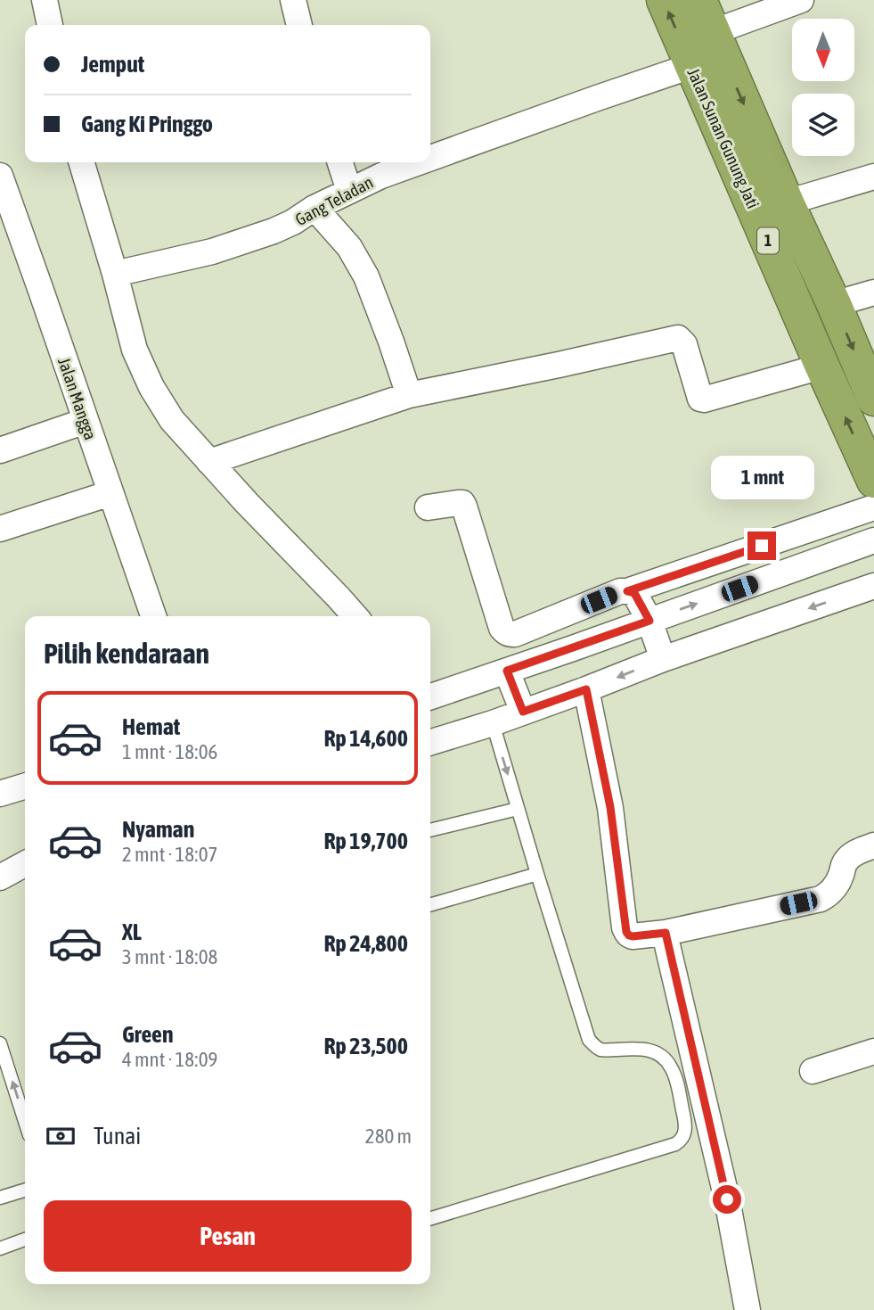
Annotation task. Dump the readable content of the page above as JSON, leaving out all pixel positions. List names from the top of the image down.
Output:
{
  "streets": {
    "highway": ["Jalan Sunan Gunung Jati", "1"],
    "street": ["Gang Teladan", "Jalan Mangga"]
  },
  "crossings": [
    ["Jalan Sunan Gunung Jati", "Gang Teladan"],
    ["Jalan Sunan Gunung Jati", "1"],
    ["Gang Teladan", "1"]
  ],
  "north": "bottom",
  "page": {
    "banner": ["Jemput", "Gang Ki Pringgo"],
    "bubble": "1 mnt",
    "heading": "Pilih kendaraan",
    "list": [
      {
        "name": "Hemat",
        "note": "1 mnt · 18:06",
        "value": "Rp 14,600"
      },
      {
        "name": "Nyaman",
        "note": "2 mnt · 18:07",
        "value": "Rp 19,700"
      },
      {
        "name": "XL",
        "note": "3 mnt · 18:08",
        "value": "Rp 24,800"
      },
      {
        "name": "Green",
        "note": "4 mnt · 18:09",
        "value": "Rp 23,500"
      }
    ],
    "pay": ["Tunai", "280 m"],
    "buttons": "Pesan"
  }
}
